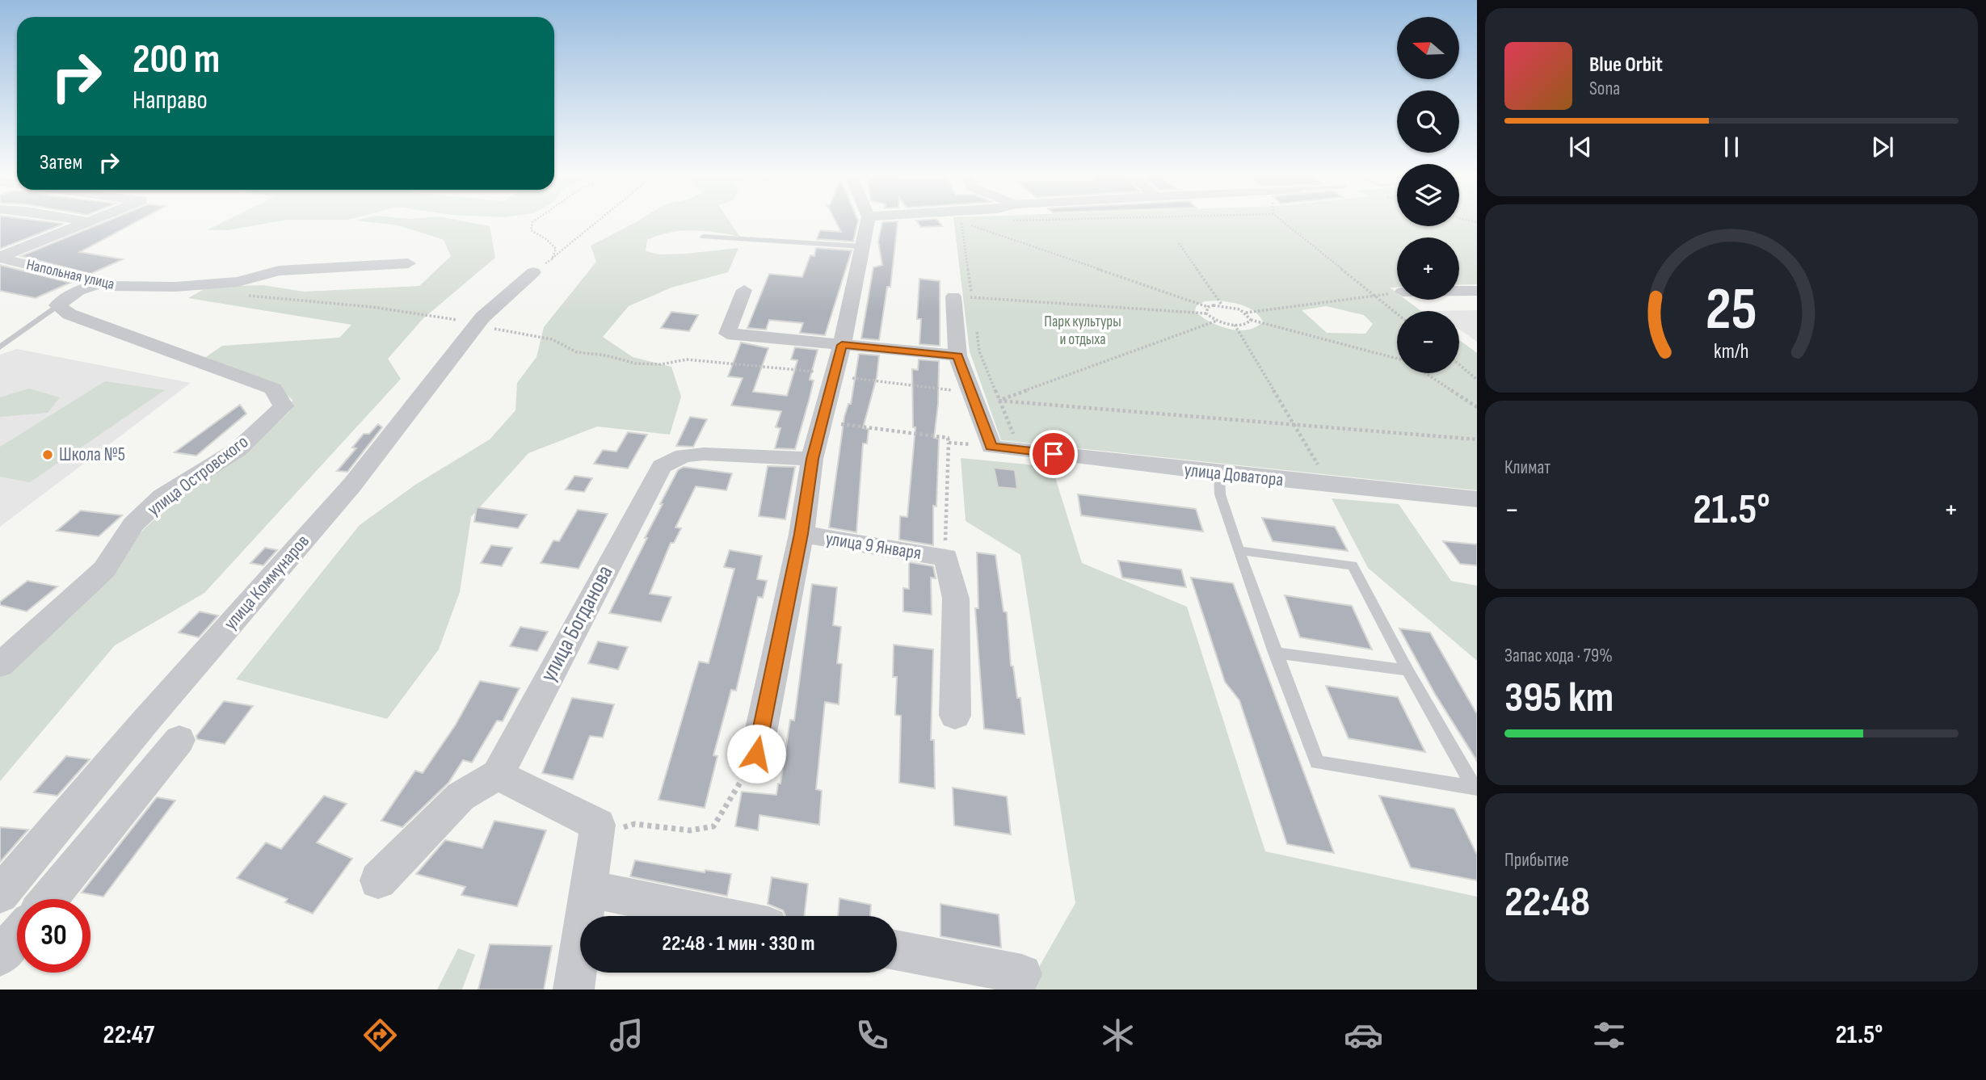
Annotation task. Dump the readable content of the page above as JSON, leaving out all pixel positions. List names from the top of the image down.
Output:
{
  "streets": {
    "street": [
      "Напольная улица",
      "улица Доватора",
      "улица Островского",
      "улица 9 Января",
      "улица Коммунаров",
      "улица Богданова"
    ]
  },
  "parks": ["Парк культуры и отдыха"],
  "places": ["Школа №5"],
  "north": "left",
  "page": {
    "map_buttons": ["+", "−"],
    "turn": ["200 m", "Направо"],
    "song": ["Blue Orbit", "Sona"],
    "then": "Затем",
    "tile": [
      "Климат",
      ["Запас хода · 79%", "395 km"],
      ["Прибытие", "22:48"]
    ],
    "heat": ["−", "21.5°", "+"],
    "limit": "30",
    "trip": "22:48 · 1 мин · 330 m",
    "tabs": ["22:47", "21.5°"],
    "gauge": ["25", "km/h"]
  }
}
